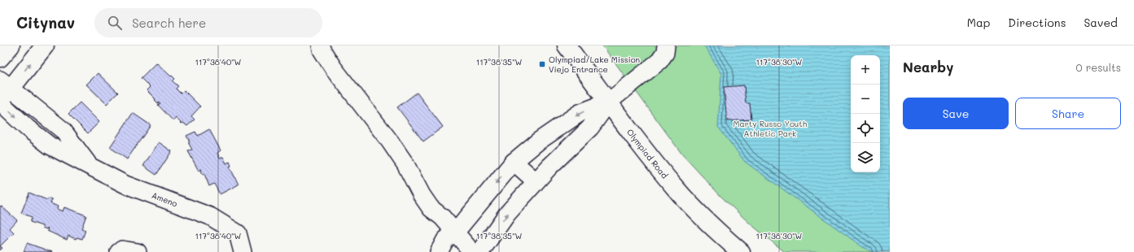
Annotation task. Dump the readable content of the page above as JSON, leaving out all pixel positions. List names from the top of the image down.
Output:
{
  "streets": {
    "main road": ["Olympiad Road"],
    "street": ["Ameno"]
  },
  "parks": ["Marty Russo Youth Athletic Park"],
  "places": {
    "transit": ["Olympiad/Lake Mission Viejo Entrance"]
  },
  "page": {
    "header": "Citynav",
    "search": "Search here",
    "nav": ["Map", "Directions", "Saved"],
    "heading": ["Nearby", "0 results"],
    "map_buttons": ["+", "−"],
    "buttons": ["Save", "Share"]
  },
  "coordinates": ["117°38'40\"W", "117°38'35\"W", "117°38'30\"W"]
}
